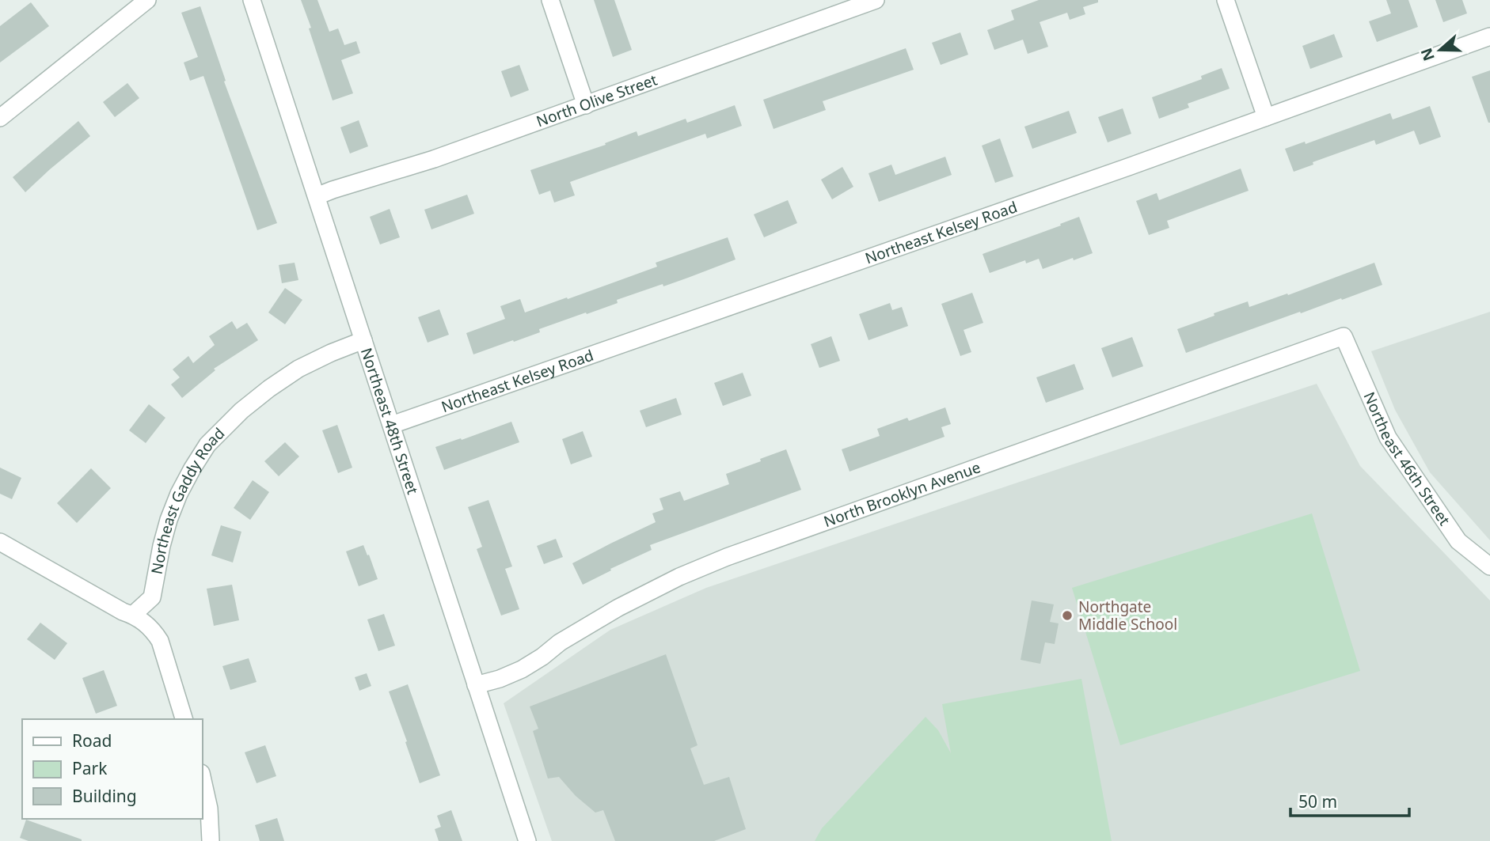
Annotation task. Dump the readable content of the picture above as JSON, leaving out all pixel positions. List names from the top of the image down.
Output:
{
  "streets": {
    "street": [
      "North Olive Street",
      "Northeast Kelsey Road",
      "Northeast 48th Street",
      "Northeast 46th Street",
      "North Brooklyn Avenue",
      "Northeast Gaddy Road"
    ]
  },
  "crossings": [
    ["North Olive Street", "Northeast 48th Street"],
    ["Northeast Kelsey Road", "Northeast 48th Street"],
    ["Northeast 48th Street", "North Brooklyn Avenue"],
    ["Northeast 48th Street", "Northeast Gaddy Road"],
    ["Northeast 46th Street", "North Brooklyn Avenue"]
  ],
  "places": ["Northgate Middle School"],
  "legend": ["Road", "Park", "Building"],
  "scale_bar": "50 m",
  "north": "left"
}
